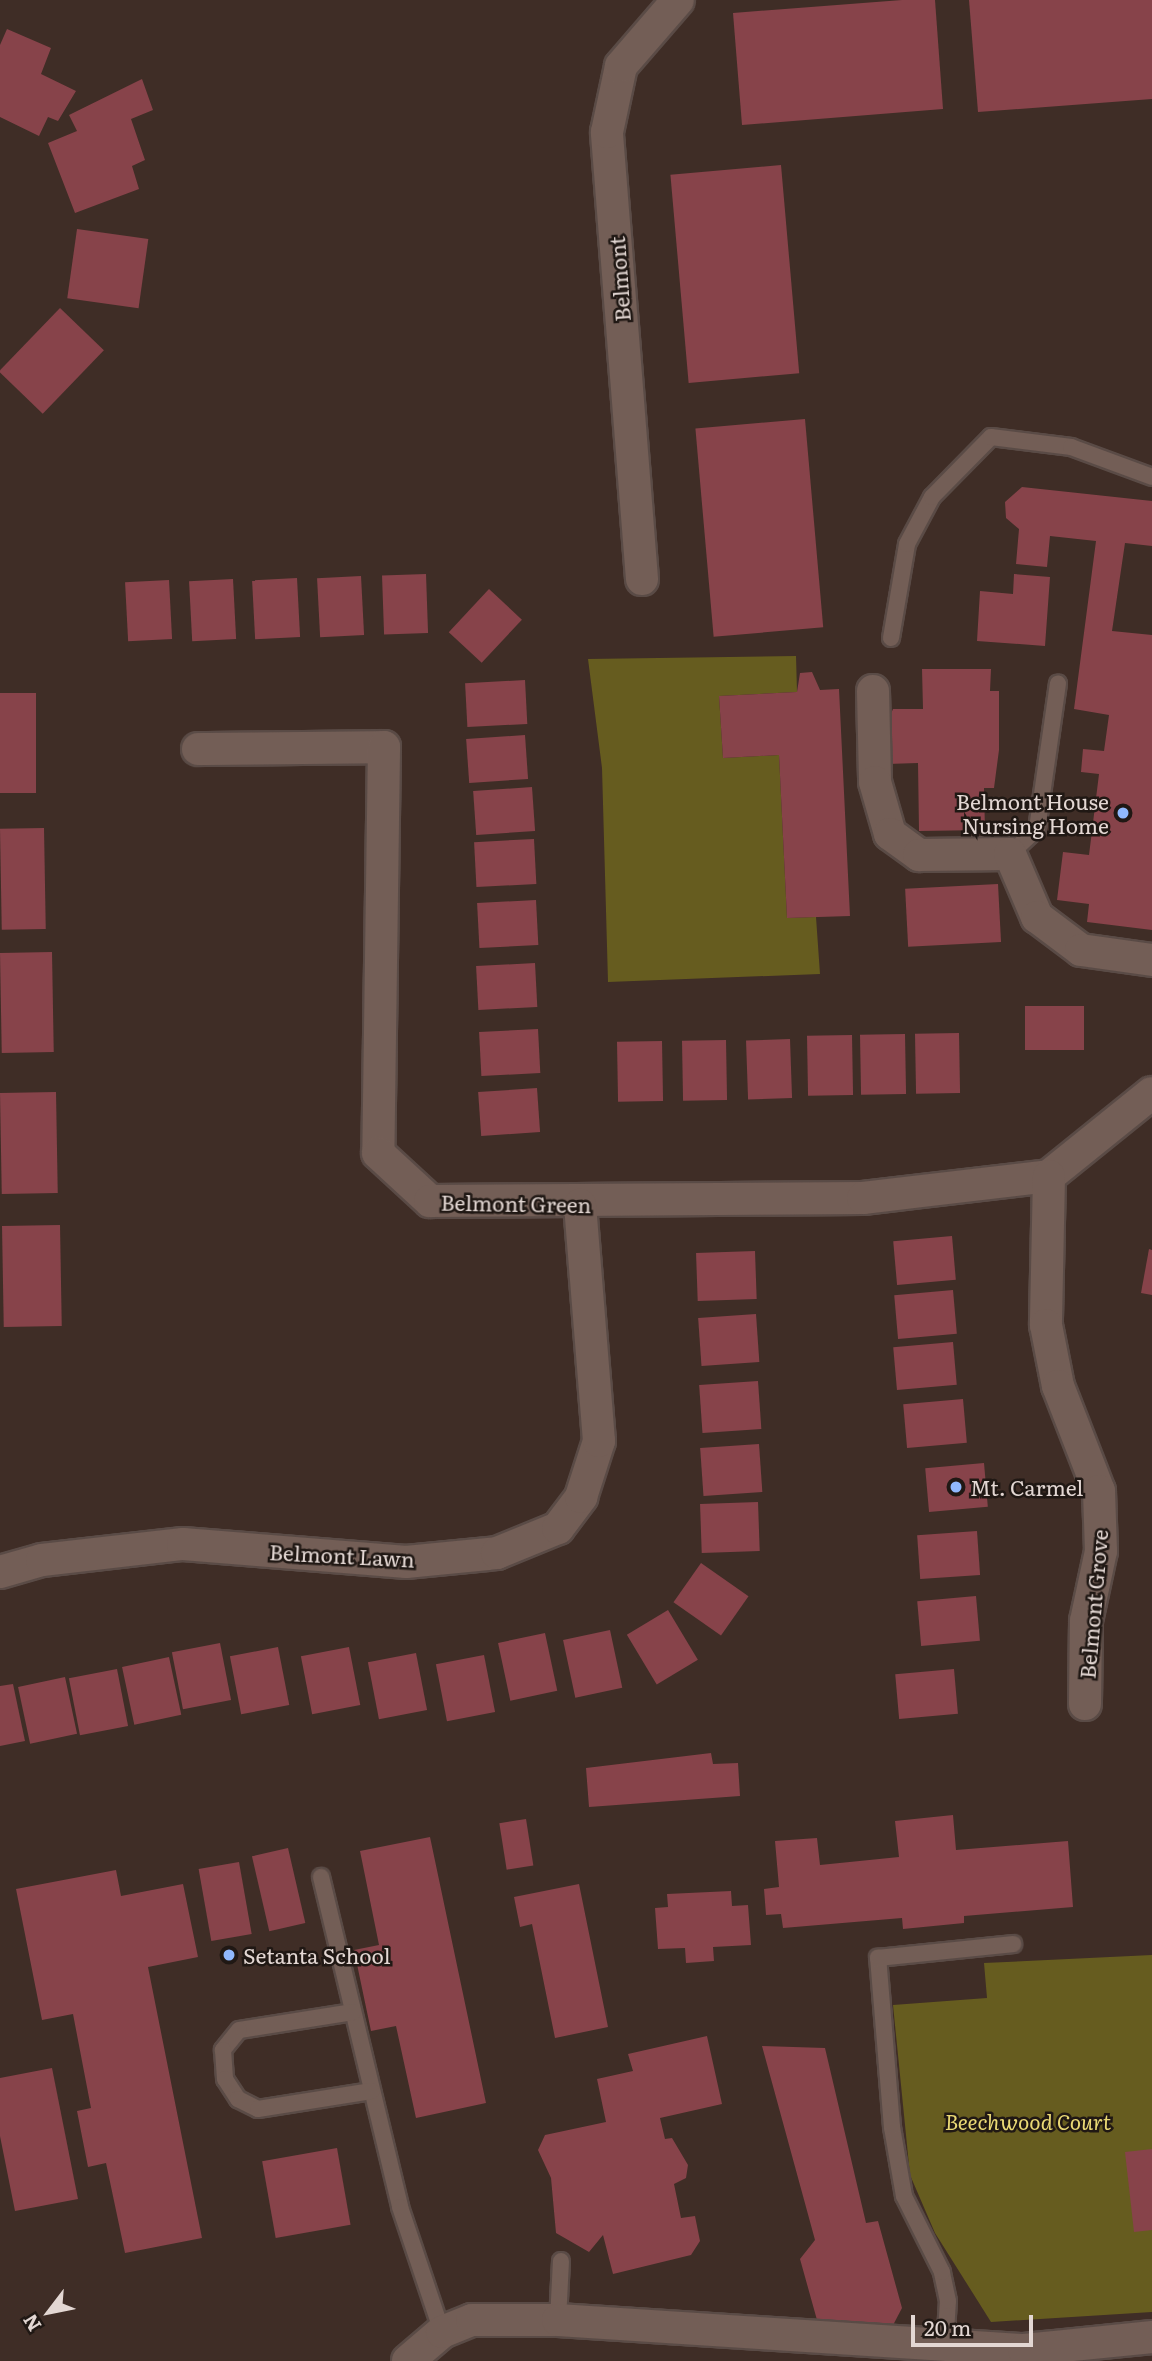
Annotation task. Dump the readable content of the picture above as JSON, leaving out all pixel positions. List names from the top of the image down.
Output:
{
  "streets": {
    "street": [
      "Belmont",
      "Belmont Green",
      "Belmont Lawn",
      "Belmont Grove"
    ]
  },
  "crossings": [
    ["Belmont Green", "Belmont Lawn"],
    ["Belmont Green", "Belmont Grove"]
  ],
  "parks": ["Beechwood Court"],
  "places": ["Belmont House Nursing Home", "Mt. Carmel", "Setanta School"],
  "scale_bar": "20 m",
  "north": "bottom left"
}
